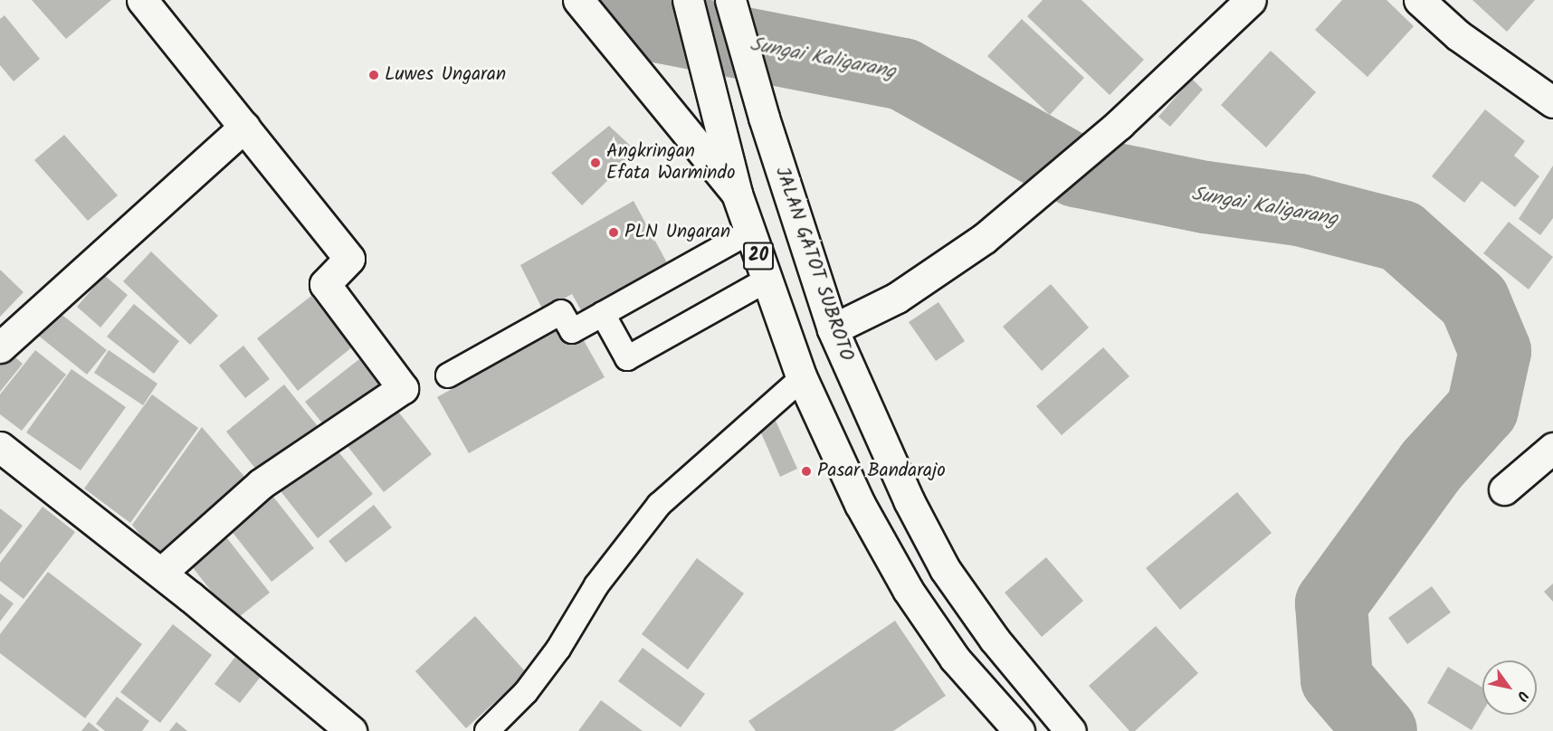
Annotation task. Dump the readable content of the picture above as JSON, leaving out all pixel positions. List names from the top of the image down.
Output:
{
  "streets": {
    "main road": ["20", "JALAN GATOT SUBROTO"]
  },
  "water": ["Sungai Kaligarang"],
  "places": [
    "Luwes Ungaran",
    "Angkringan Efata Warmindo",
    "PLN Ungaran",
    "Pasar Bandarajo"
  ],
  "north": "bottom right"
}
